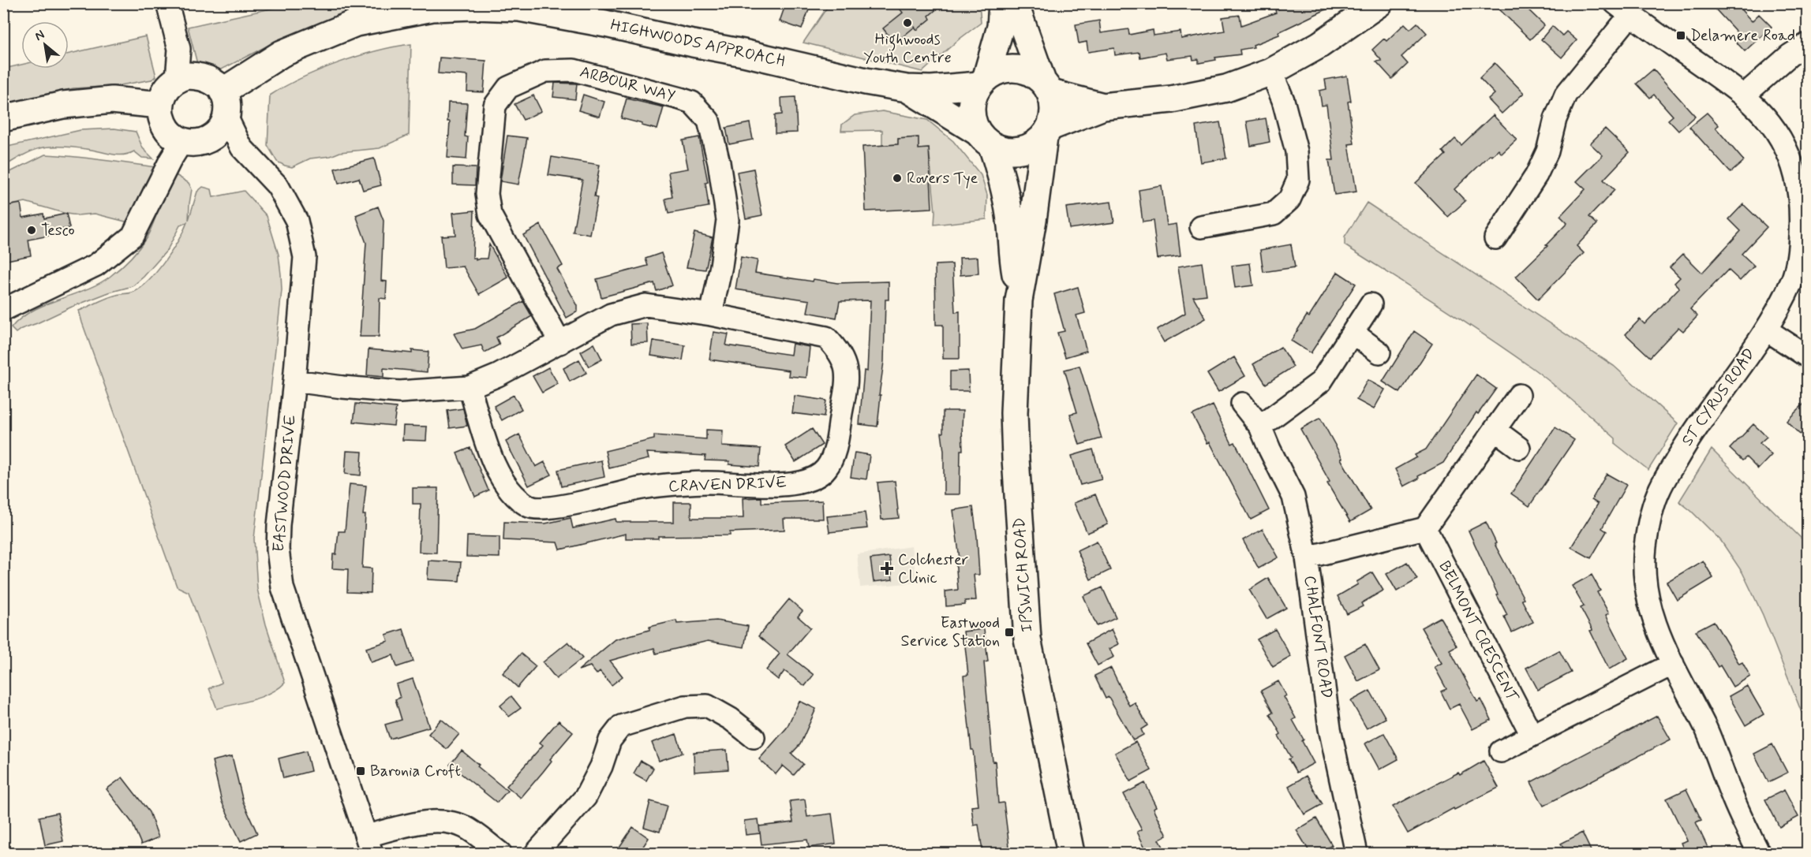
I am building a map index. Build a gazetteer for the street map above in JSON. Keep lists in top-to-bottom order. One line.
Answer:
{"streets":{"street":["HIGHWOODS APPROACH","ARBOUR WAY","ST CYRUS ROAD","EASTWOOD DRIVE","CRAVEN DRIVE","IPSWICH ROAD","BELMONT CRESCENT","CHALFONT ROAD"]},"crossings":[["HIGHWOODS APPROACH","EASTWOOD DRIVE"],["HIGHWOODS APPROACH","IPSWICH ROAD"],["ARBOUR WAY","CRAVEN DRIVE"],["EASTWOOD DRIVE","CRAVEN DRIVE"]],"places":{"other":["Highwoods Youth Centre","Rovers Tye","Tesco"],"transit":["Delamere Road","Eastwood Service Station","Baronia Croft"],"health":["Colchester Clinic"]},"north":"top left"}
